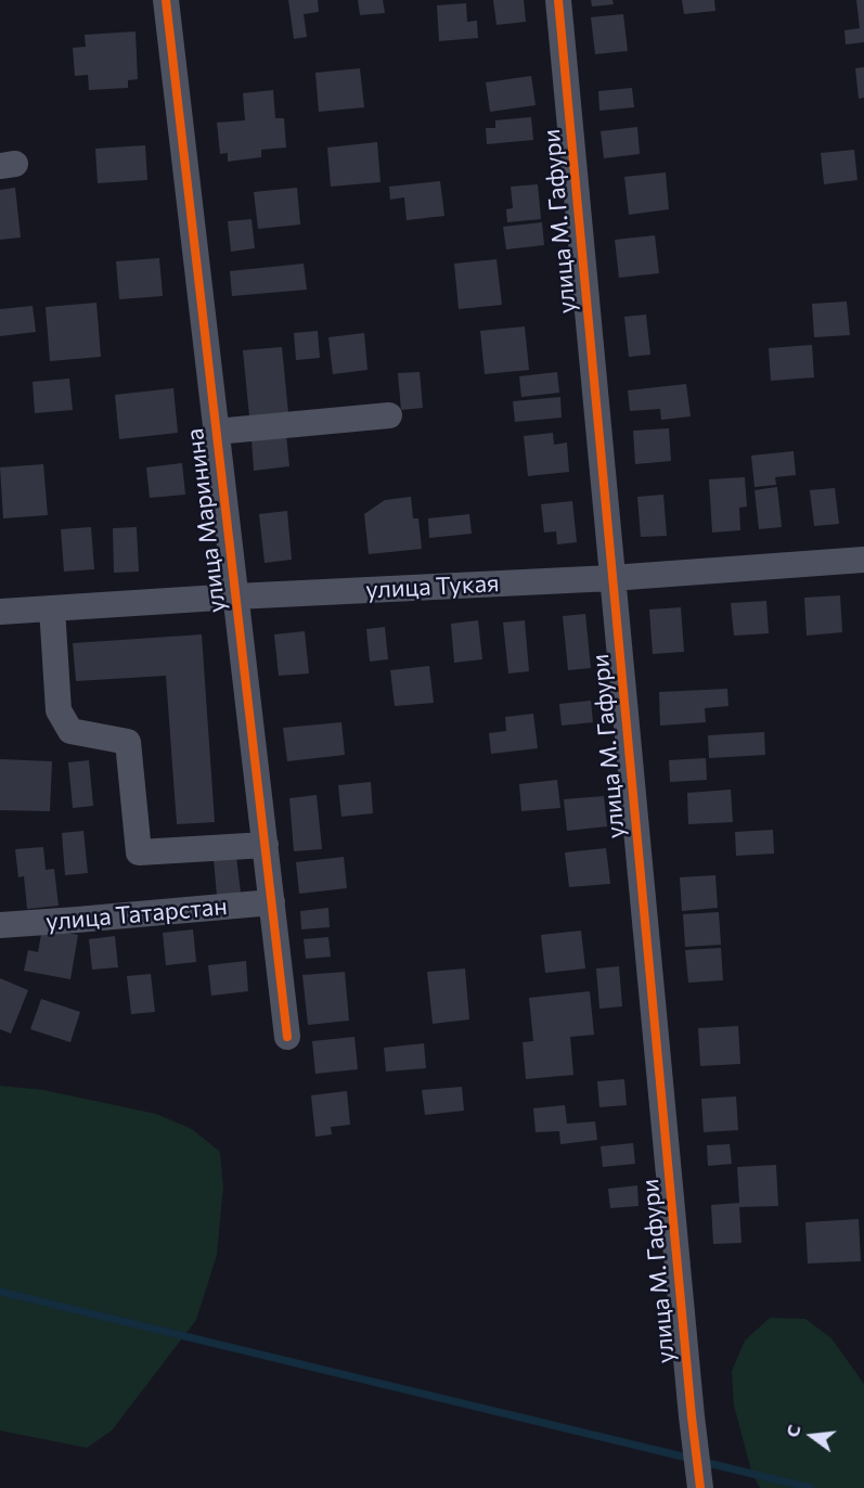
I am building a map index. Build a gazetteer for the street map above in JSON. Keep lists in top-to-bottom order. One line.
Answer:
{"streets":{"street":["улица М. Гафури","улица Маринина","улица Тукая","улица Татарстан"]},"crossings":[["улица М. Гафури","улица Тукая"],["улица Маринина","улица Тукая"],["улица Маринина","улица Татарстан"]],"north":"left"}
